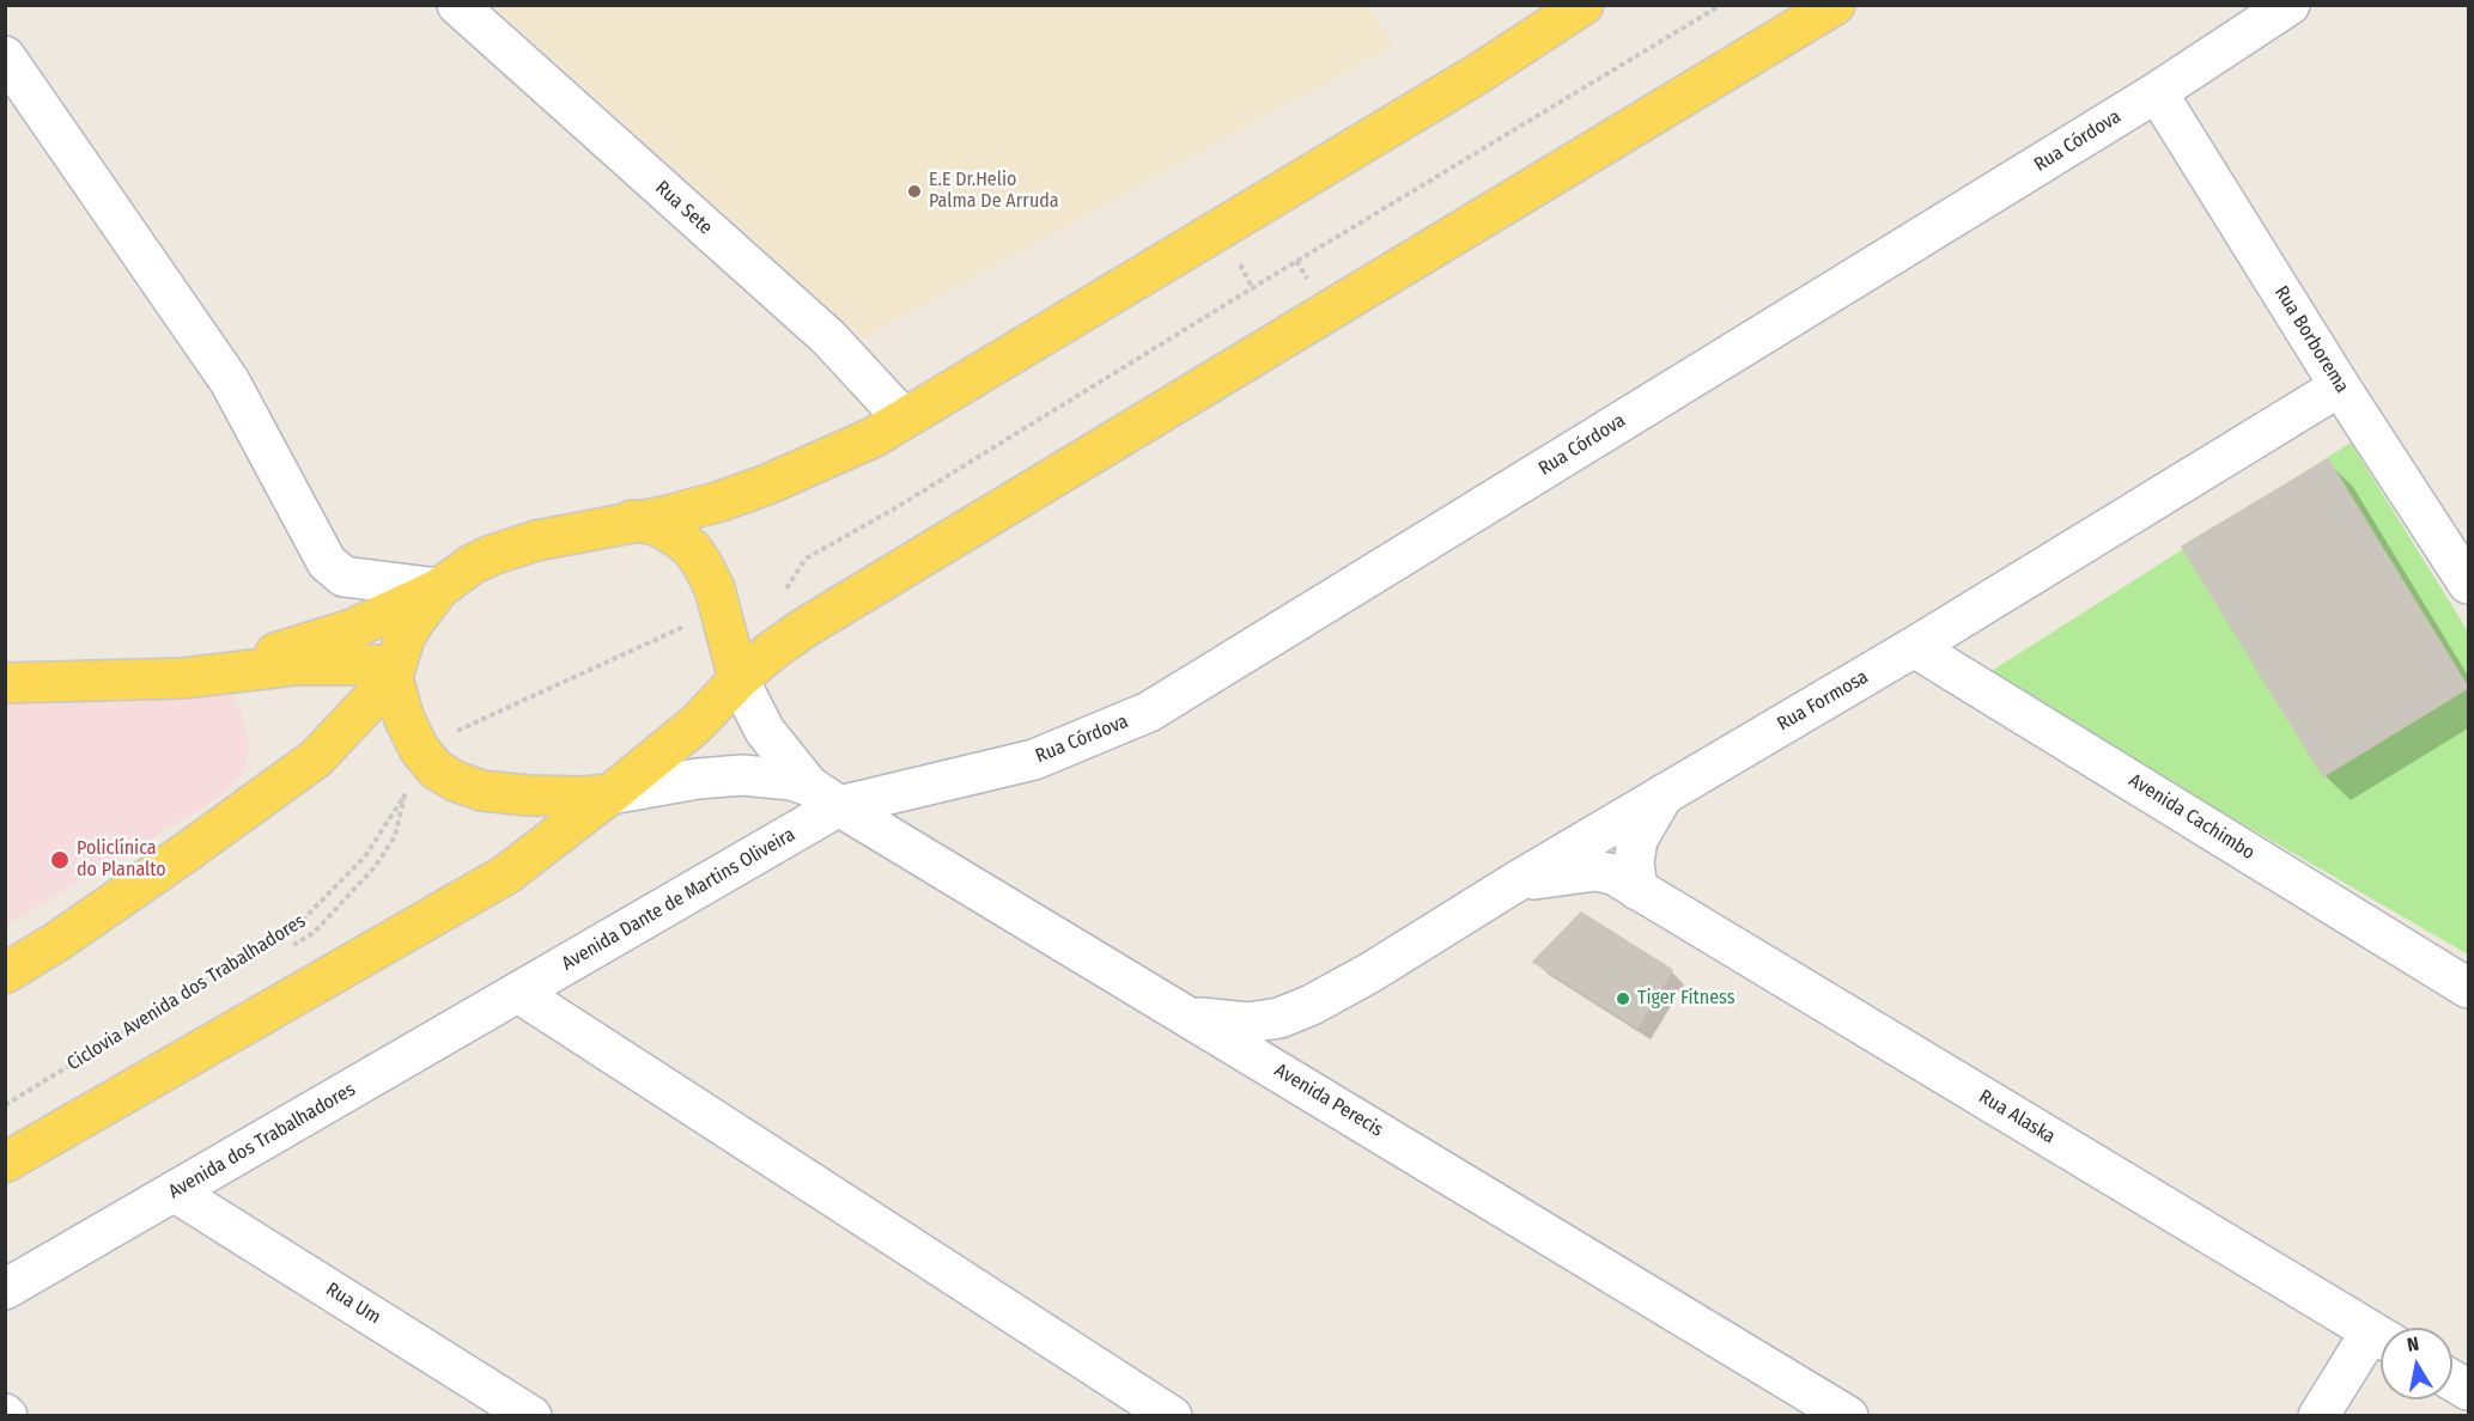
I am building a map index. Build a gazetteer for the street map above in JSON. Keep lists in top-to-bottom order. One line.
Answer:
{"streets":{"street":["Rua Córdova","Rua Sete","Rua Borborema","Rua Formosa","Avenida Cachimbo","Avenida Dante de Martins Oliveira","Avenida Perecis","Rua Alaska","Avenida dos Trabalhadores","Rua Um"],"path":["Ciclovia Avenida dos Trabalhadores"]},"crossings":[["Rua Córdova","Rua Borborema"],["Rua Córdova","Avenida Dante de Martins Oliveira"],["Rua Córdova","Avenida Perecis"],["Rua Borborema","Rua Formosa"],["Rua Formosa","Avenida Cachimbo"],["Rua Formosa","Avenida Perecis"],["Rua Formosa","Rua Alaska"],["Avenida Dante de Martins Oliveira","Avenida Perecis"],["Avenida Dante de Martins Oliveira","Avenida dos Trabalhadores"],["Avenida dos Trabalhadores","Rua Um"]],"places":["E.E Dr.Helio Palma De Arruda","Policlínica do Planalto","Tiger Fitness"],"north":"top"}
